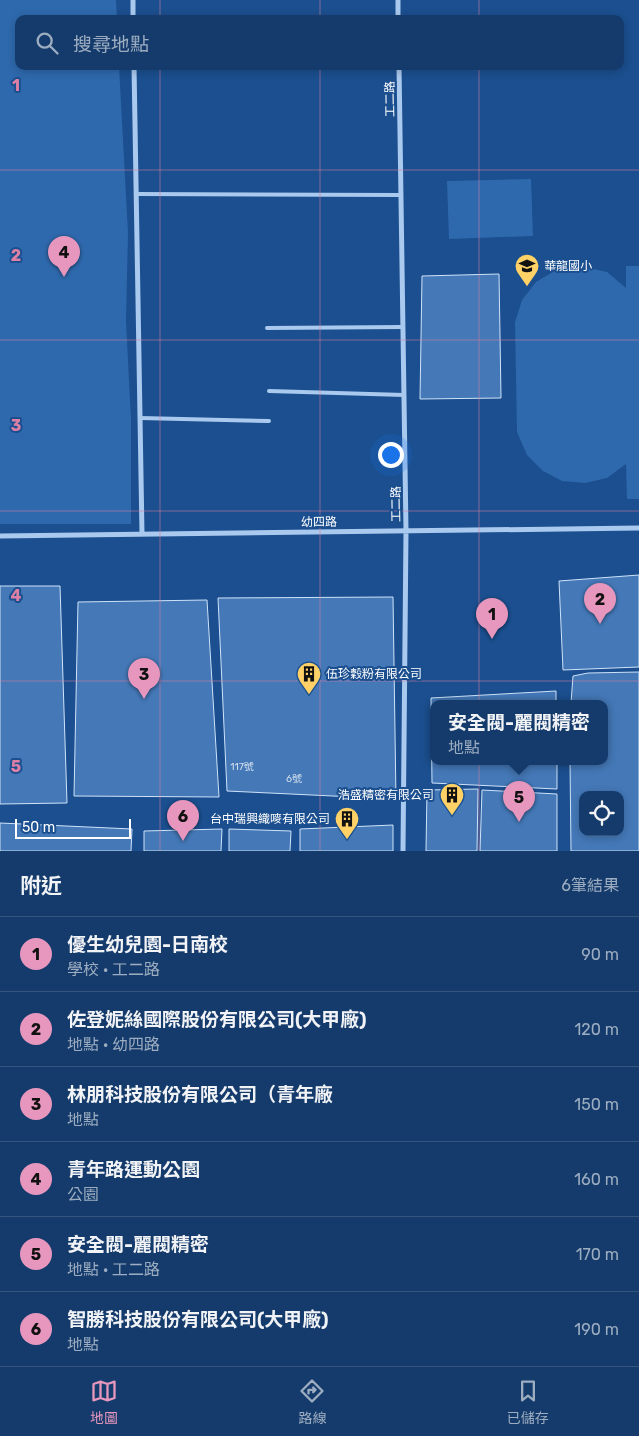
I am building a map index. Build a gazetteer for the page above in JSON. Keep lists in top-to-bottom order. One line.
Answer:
{"streets":{"street":["工二路","幼四路"]},"crossings":[["工二路","幼四路"]],"places":{"school or university":["華龍國小"],"building":["伍珍穀粉有限公司","浩盛精密有限公司","台中瑞興織嘜有限公司"]},"house_numbers":["117號","6號"],"scale_bar":"50 m","page":{"search":"搜尋地點","pins":["4","2","1","3","5","6"],"popup":["安全閥-麗閥精密","地點"],"scale":"50 m","heading":["附近","6筆結果"],"list":[{"mark":"1","name":"優生幼兒園-日南校","note":"學校 · 工二路","value":"90 m"},{"mark":"2","name":"佐登妮絲國際股份有限公司(大甲廠)","note":"地點 · 幼四路","value":"120 m"},{"mark":"3","name":"林朋科技股份有限公司（青年廠","note":"地點","value":"150 m"},{"mark":"4","name":"青年路運動公園","note":"公園","value":"160 m"},{"mark":"5","name":"安全閥-麗閥精密","note":"地點 · 工二路","value":"170 m"},{"mark":"6","name":"智勝科技股份有限公司(大甲廠)","note":"地點","value":"190 m"}],"nav":["地圖","路線","已儲存"]},"grid":{"rows":["1","2","3","4","5"]}}
